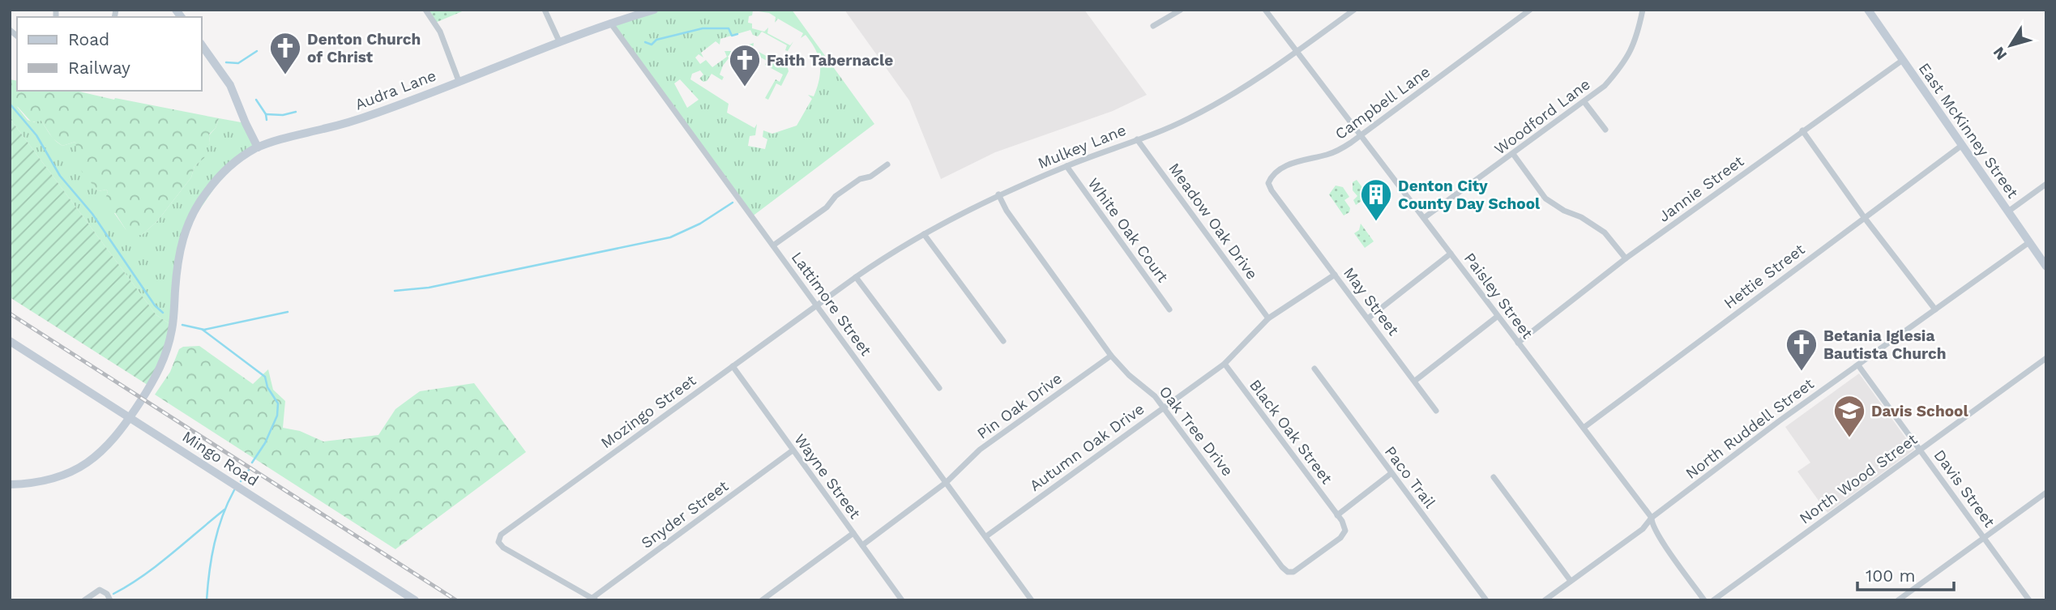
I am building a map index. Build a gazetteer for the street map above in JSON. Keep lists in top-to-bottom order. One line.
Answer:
{"streets":{"street":["Audra Lane","Campbell Lane","Woodford Lane","East McKinney Street","Mulkey Lane","Jannie Street","Meadow Oak Drive","White Oak Court","Hettie Street","Paisley Street","May Street","Lattimore Street","Pin Oak Drive","Mozingo Street","North Ruddell Street","Oak Tree Drive","Black Oak Street","Autumn Oak Drive","Mingo Road","Wayne Street","Paco Trail","North Wood Street","Davis Street","Snyder Street"]},"crossings":[["Audra Lane","Lattimore Street"],["Audra Lane","Mingo Road"],["Campbell Lane","Paisley Street"],["Campbell Lane","May Street"],["Woodford Lane","Paisley Street"],["East McKinney Street","Jannie Street"],["East McKinney Street","Hettie Street"],["East McKinney Street","North Ruddell Street"],["Mulkey Lane","Meadow Oak Drive"],["Mulkey Lane","White Oak Court"],["Mulkey Lane","Paisley Street"],["Mulkey Lane","Lattimore Street"],["Mulkey Lane","Mozingo Street"],["Mulkey Lane","Oak Tree Drive"],["Jannie Street","Paisley Street"],["Meadow Oak Drive","Autumn Oak Drive"],["Hettie Street","Paisley Street"],["Paisley Street","North Ruddell Street"],["May Street","Autumn Oak Drive"],["Lattimore Street","Pin Oak Drive"],["Lattimore Street","Mozingo Street"],["Lattimore Street","Autumn Oak Drive"],["Pin Oak Drive","Oak Tree Drive"],["Pin Oak Drive","Wayne Street"],["Mozingo Street","Wayne Street"],["Mozingo Street","Snyder Street"],["North Ruddell Street","Davis Street"],["Oak Tree Drive","Black Oak Street"],["Oak Tree Drive","Autumn Oak Drive"],["Black Oak Street","Autumn Oak Drive"],["Wayne Street","Snyder Street"],["North Wood Street","Davis Street"]],"places":{"church":["Denton Church of Christ","Faith Tabernacle","Betania Iglesia Bautista Church"],"building":["Denton City County Day School"],"school or university":["Davis School"]},"legend":["Road","Railway"],"scale_bar":"100 m","north":"bottom left"}
